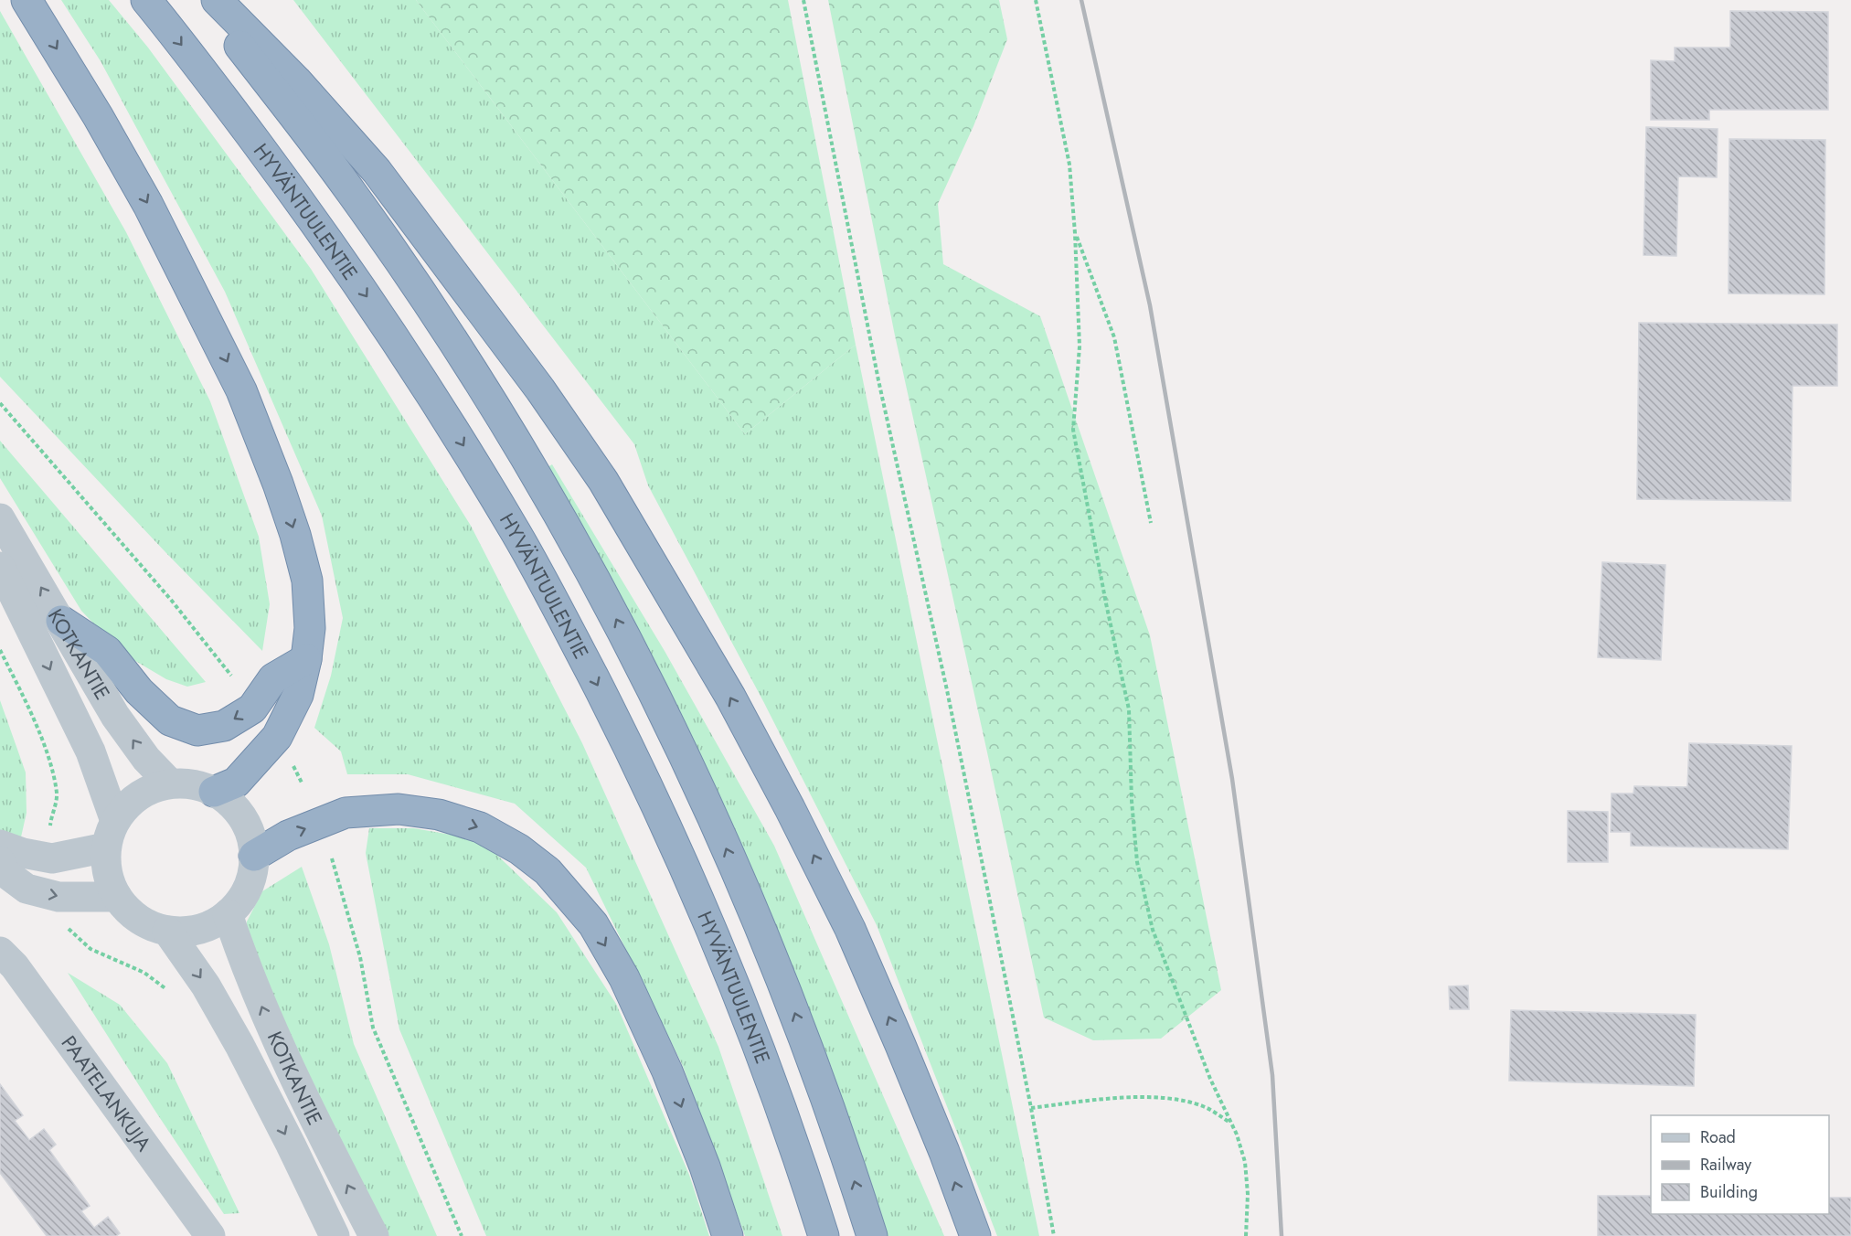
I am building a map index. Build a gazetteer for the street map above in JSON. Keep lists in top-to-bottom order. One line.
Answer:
{"streets":{"highway":["HYVÄNTUULENTIE"],"street":["KOTKANTIE","PAATELANKUJA"]},"legend":["Road","Railway","Building"]}
